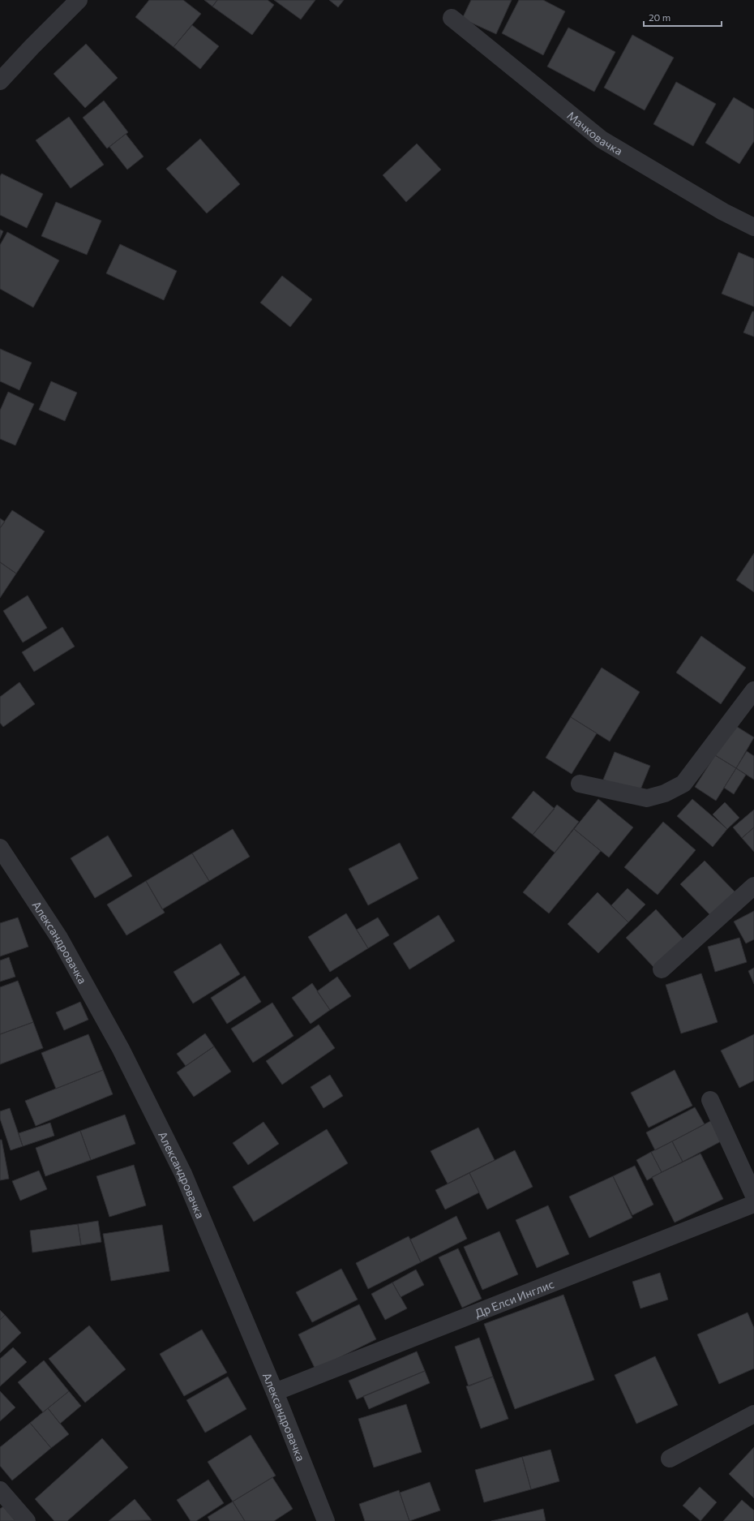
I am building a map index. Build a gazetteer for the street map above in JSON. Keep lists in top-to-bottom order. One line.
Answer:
{"streets":{"street":["Мачковачка","Александровачка","Др Елси Инглис"]},"crossings":[["Александровачка","Др Елси Инглис"]],"scale_bar":"20 m"}
